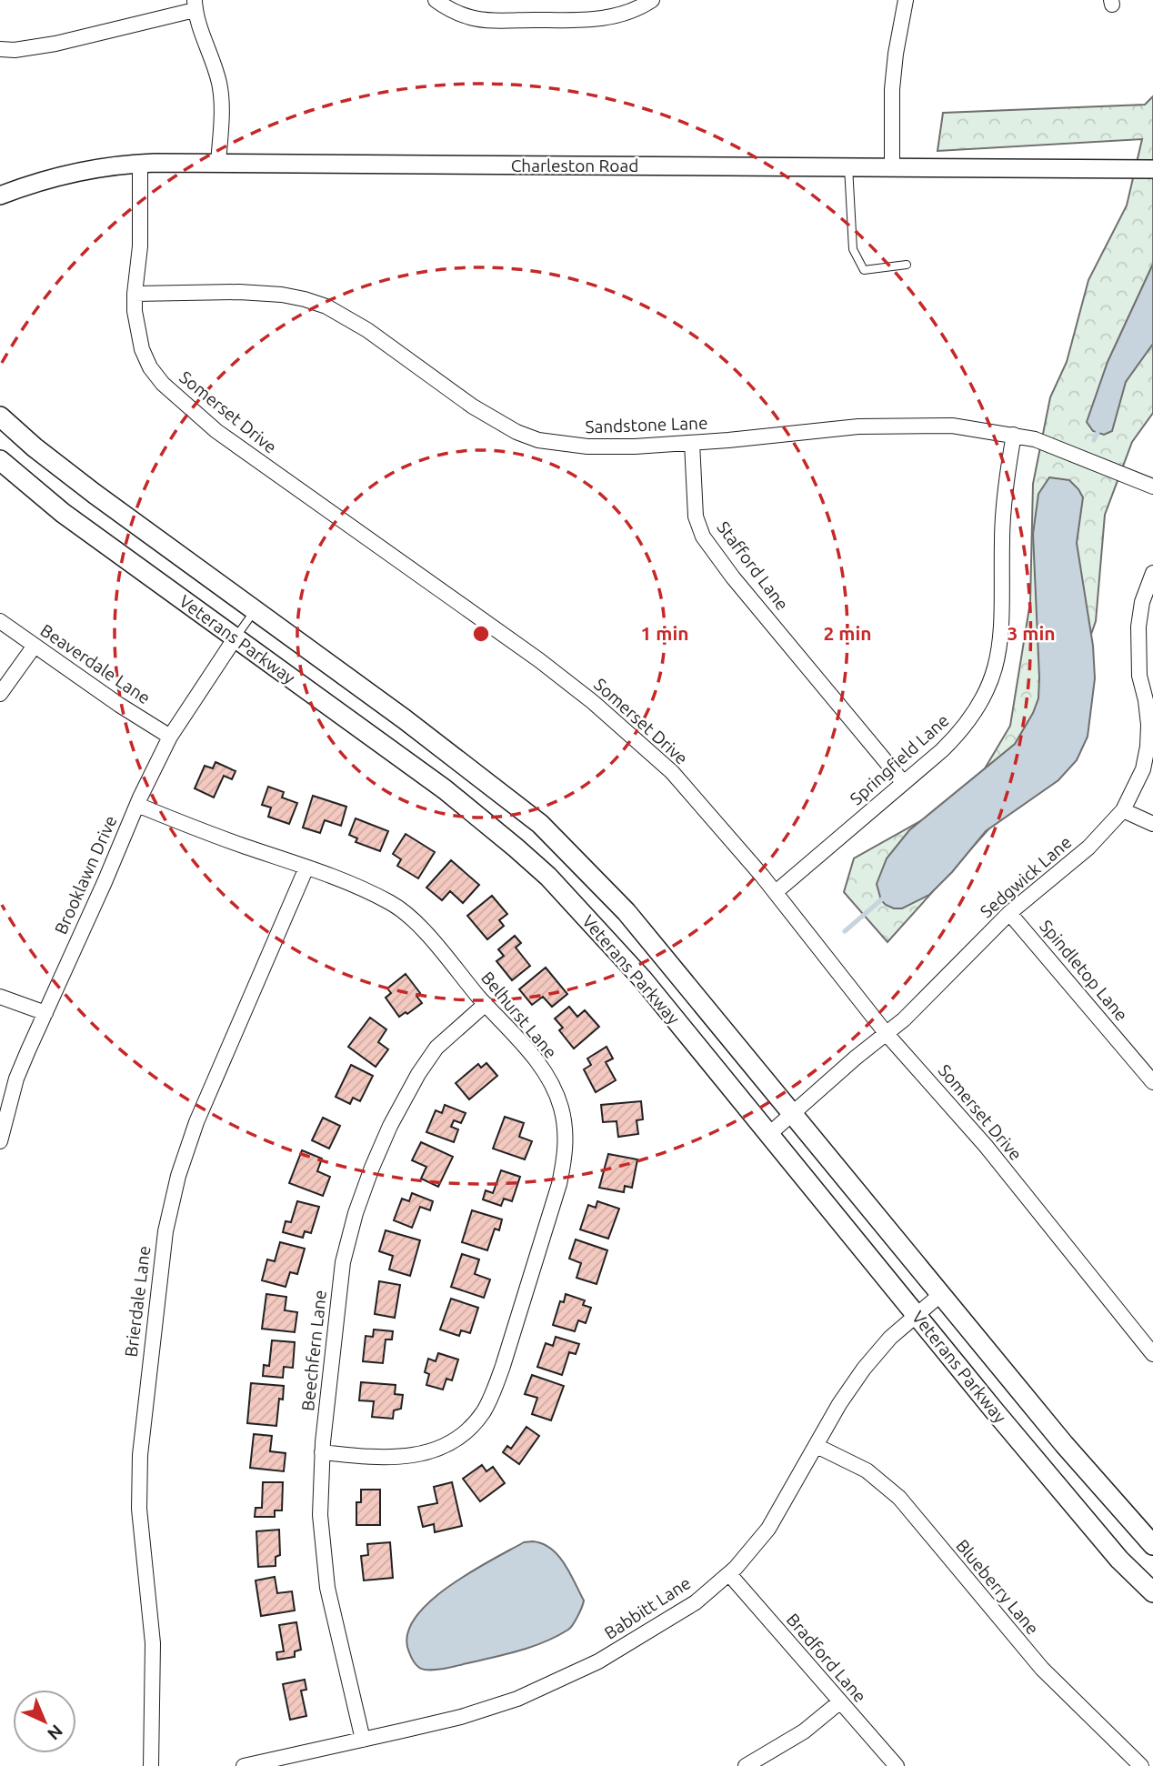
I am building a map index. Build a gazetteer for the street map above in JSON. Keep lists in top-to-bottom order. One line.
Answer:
{"streets":{"main road":["Veterans Parkway"],"street":["Charleston Road","Somerset Drive","Sandstone Lane","Stafford Lane","Beaverdale Lane","Springfield Lane","Brooklawn Drive","Sedgwick Lane","Spindletop Lane","Belhurst Lane","Brierdale Lane","Beechfern Lane","Blueberry Lane","Babbitt Lane","Bradford Lane"]},"crossings":[["Charleston Road","Somerset Drive"],["Somerset Drive","Sandstone Lane"],["Somerset Drive","Springfield Lane"],["Somerset Drive","Sedgwick Lane"],["Sandstone Lane","Stafford Lane"],["Sandstone Lane","Springfield Lane"],["Stafford Lane","Springfield Lane"],["Veterans Parkway","Brooklawn Drive"],["Veterans Parkway","Sedgwick Lane"],["Veterans Parkway","Babbitt Lane"],["Beaverdale Lane","Brooklawn Drive"],["Brooklawn Drive","Belhurst Lane"],["Sedgwick Lane","Spindletop Lane"],["Belhurst Lane","Brierdale Lane"],["Belhurst Lane","Beechfern Lane"],["Beechfern Lane","Babbitt Lane"],["Blueberry Lane","Babbitt Lane"],["Babbitt Lane","Bradford Lane"]],"north":"bottom right","rings":["1 min","2 min","3 min"]}
